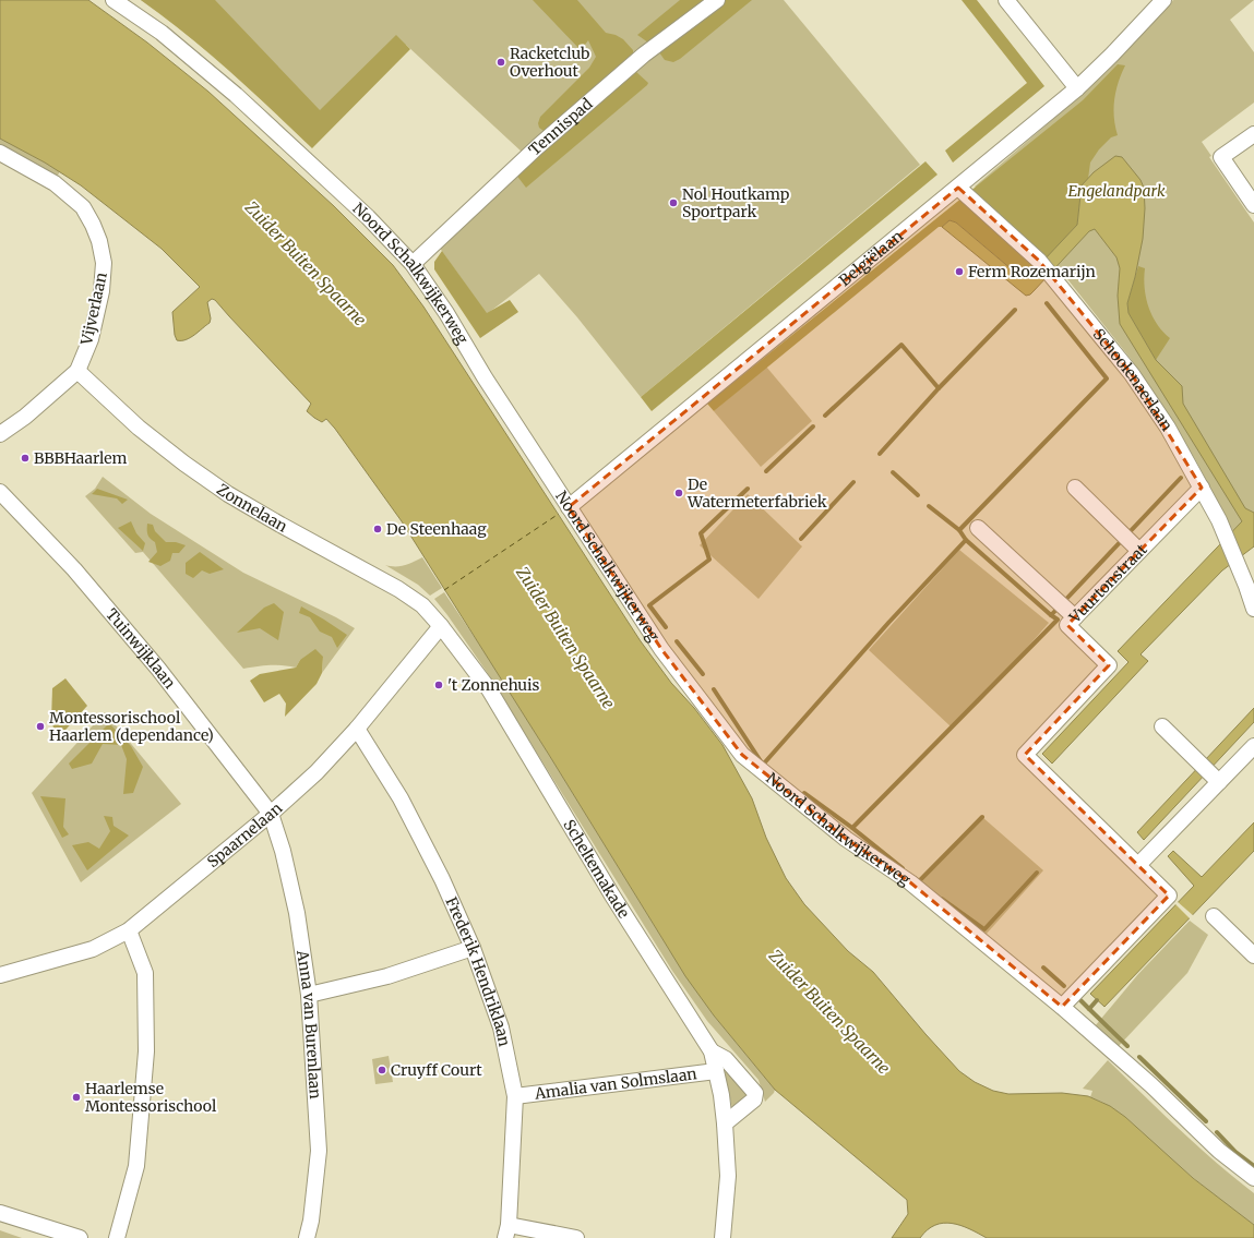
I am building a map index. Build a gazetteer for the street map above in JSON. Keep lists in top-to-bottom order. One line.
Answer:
{"streets":{"street":["Tennispad","Belgiëlaan","Noord Schalkwijkerweg","Vijverlaan","Schoolenaerlaan","Zonnelaan","Vuurtonstraat","Tuinwijklaan","Spaarnelaan","Scheltemakade","Frederik Hendriklaan","Anna van Burenlaan","Amalia van Solmslaan"]},"crossings":[["Tennispad","Noord Schalkwijkerweg"],["Belgiëlaan","Noord Schalkwijkerweg"],["Belgiëlaan","Schoolenaerlaan"],["Vijverlaan","Zonnelaan"],["Schoolenaerlaan","Vuurtonstraat"],["Zonnelaan","Spaarnelaan"],["Zonnelaan","Scheltemakade"],["Tuinwijklaan","Spaarnelaan"],["Tuinwijklaan","Anna van Burenlaan"],["Spaarnelaan","Scheltemakade"],["Spaarnelaan","Frederik Hendriklaan"],["Spaarnelaan","Anna van Burenlaan"],["Scheltemakade","Amalia van Solmslaan"],["Frederik Hendriklaan","Amalia van Solmslaan"]],"water":["Zuider Buiten Spaarne"],"parks":["Engelandpark"],"places":["Racketclub Overhout","Nol Houtkamp Sportpark","Ferm Rozemarijn","BBBHaarlem","De Watermeterfabriek","De Steenhaag","'t Zonnehuis","Montessorischool Haarlem (dependance)","Cruyff Court","Haarlemse Montessorischool"]}
